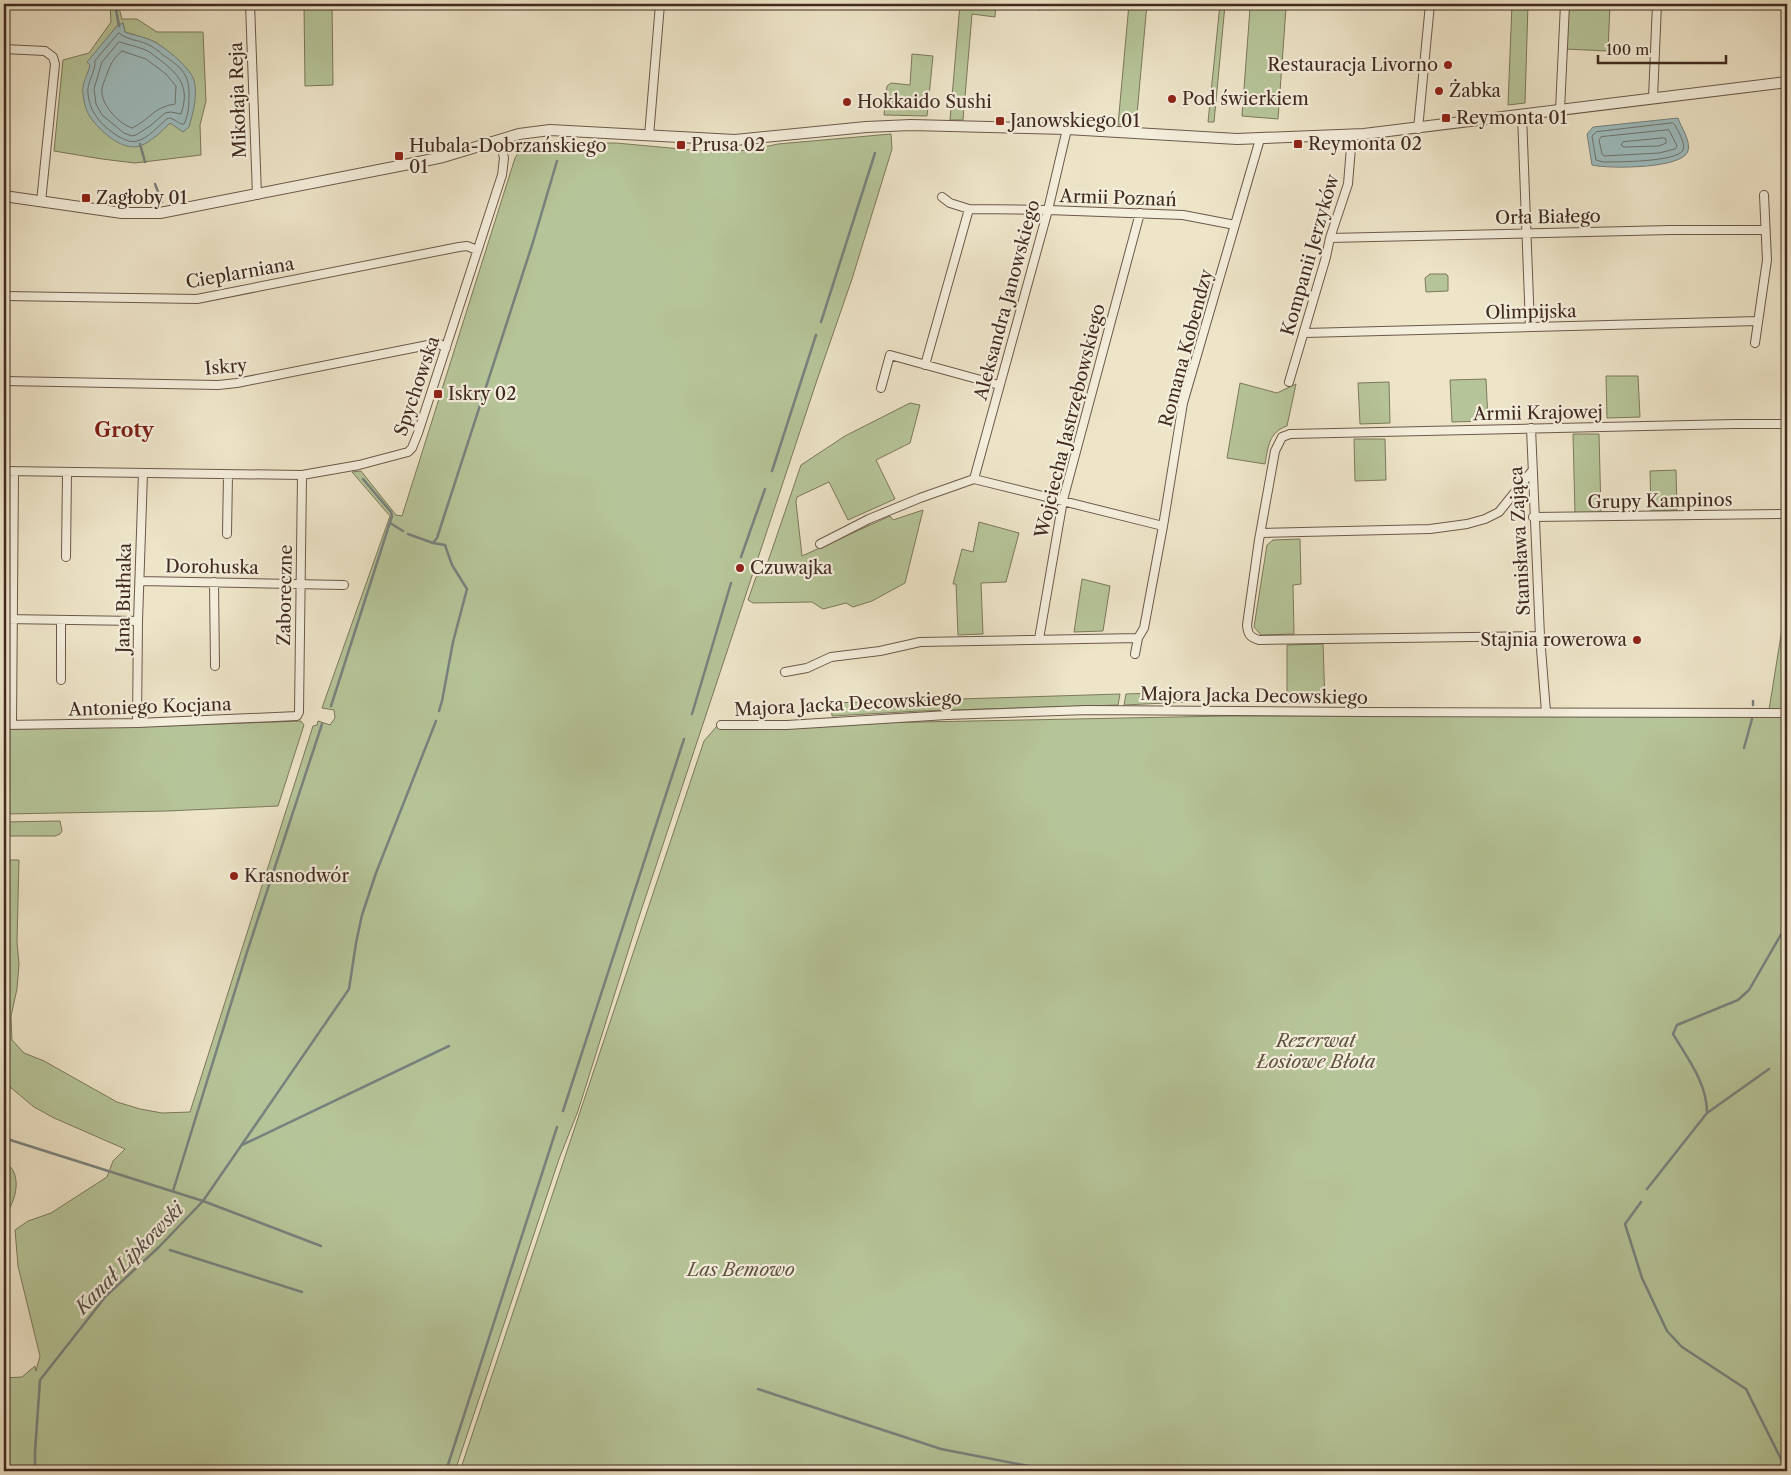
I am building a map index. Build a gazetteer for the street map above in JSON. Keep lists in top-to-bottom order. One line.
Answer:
{"streets":{"street":["Mikołaja Reja","Armii Poznań","Orła Białego","Kompanii Jerzyków","Cieplarniana","Aleksandra Janowskiego","Olimpijska","Romana Kobendzy","Iskry","Spychowska","Armii Krajowej","Wojciecha Jastrzębowskiego","Grupy Kampinos","Stanisława Zająca","Dorohuska","Zaboreczne","Jana Bułhaka","Majora Jacka Decowskiego","Antoniego Kocjana"]},"crossings":[["Armii Poznań","Aleksandra Janowskiego"],["Armii Poznań","Romana Kobendzy"],["Armii Poznań","Wojciecha Jastrzębowskiego"],["Orła Białego","Kompanii Jerzyków"],["Kompanii Jerzyków","Olimpijska"],["Cieplarniana","Spychowska"],["Iskry","Spychowska"],["Spychowska","Zaboreczne"],["Spychowska","Jana Bułhaka"],["Armii Krajowej","Stanisława Zająca"],["Grupy Kampinos","Stanisława Zająca"],["Stanisława Zająca","Majora Jacka Decowskiego"],["Dorohuska","Zaboreczne"],["Dorohuska","Jana Bułhaka"],["Zaboreczne","Antoniego Kocjana"],["Jana Bułhaka","Antoniego Kocjana"]],"districts":["Groty"],"water":["Kanał Lipkowski"],"parks":["Rezerwat Łosiowe Błota","Las Bemowo"],"places":{"other":["Restauracja Livorno","Żabka","Pod świerkiem","Hokkaido Sushi","Czuwajka","Stajnia rowerowa","Krasnodwór"],"transit":["Reymonta 01","Janowskiego 01","Reymonta 02","Prusa 02","Hubala-Dobrzańskiego 01","Zagłoby 01","Iskry 02"]},"scale_bar":"100 m"}
